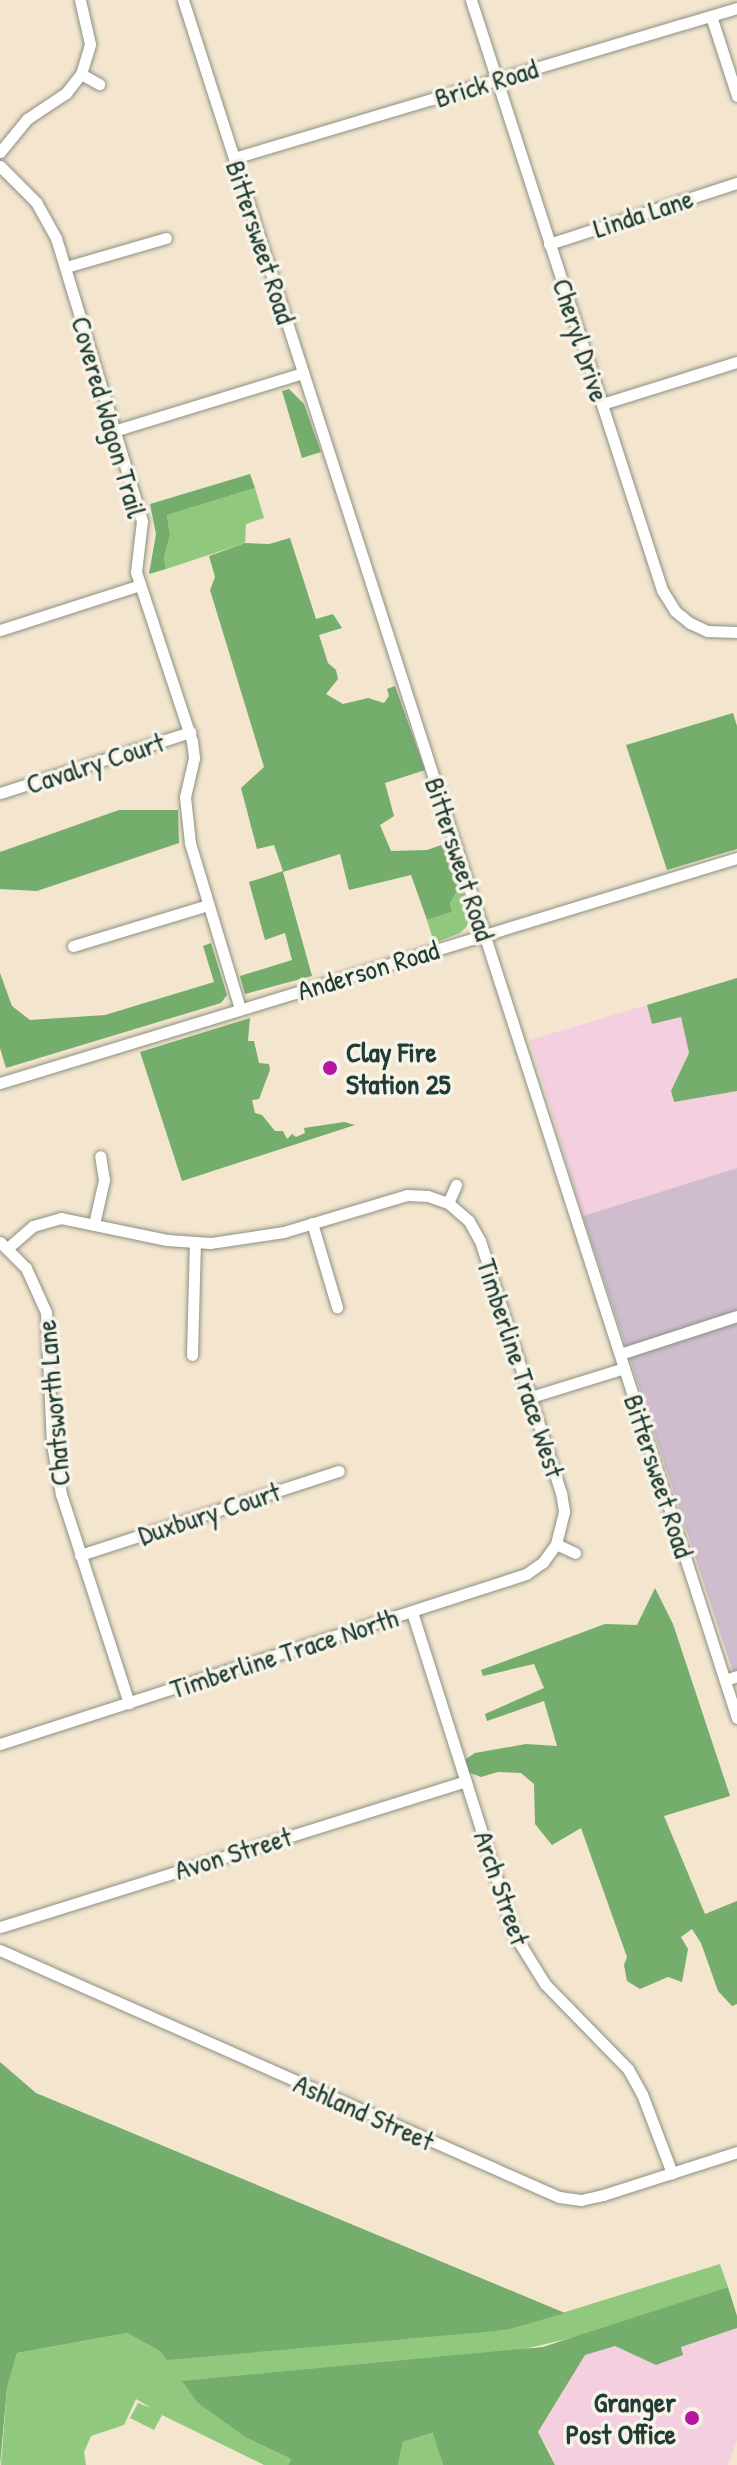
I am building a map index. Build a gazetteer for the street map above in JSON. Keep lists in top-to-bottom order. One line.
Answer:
{"streets":{"street":["Brick Road","Linda Lane","Bittersweet Road","Cheryl Drive","Covered Wagon Trail","Cavalry Court","Anderson Road","Timberline Trace West","Chatsworth Lane","Duxbury Court","Timberline Trace North","Avon Street","Arch Street","Ashland Street"]},"crossings":[["Brick Road","Bittersweet Road"],["Brick Road","Cheryl Drive"],["Linda Lane","Cheryl Drive"],["Bittersweet Road","Anderson Road"],["Covered Wagon Trail","Cavalry Court"],["Covered Wagon Trail","Anderson Road"],["Timberline Trace West","Timberline Trace North"],["Chatsworth Lane","Duxbury Court"],["Chatsworth Lane","Timberline Trace North"],["Timberline Trace North","Arch Street"],["Avon Street","Arch Street"],["Arch Street","Ashland Street"]],"places":["Clay Fire Station 25","Granger Post Office"]}
